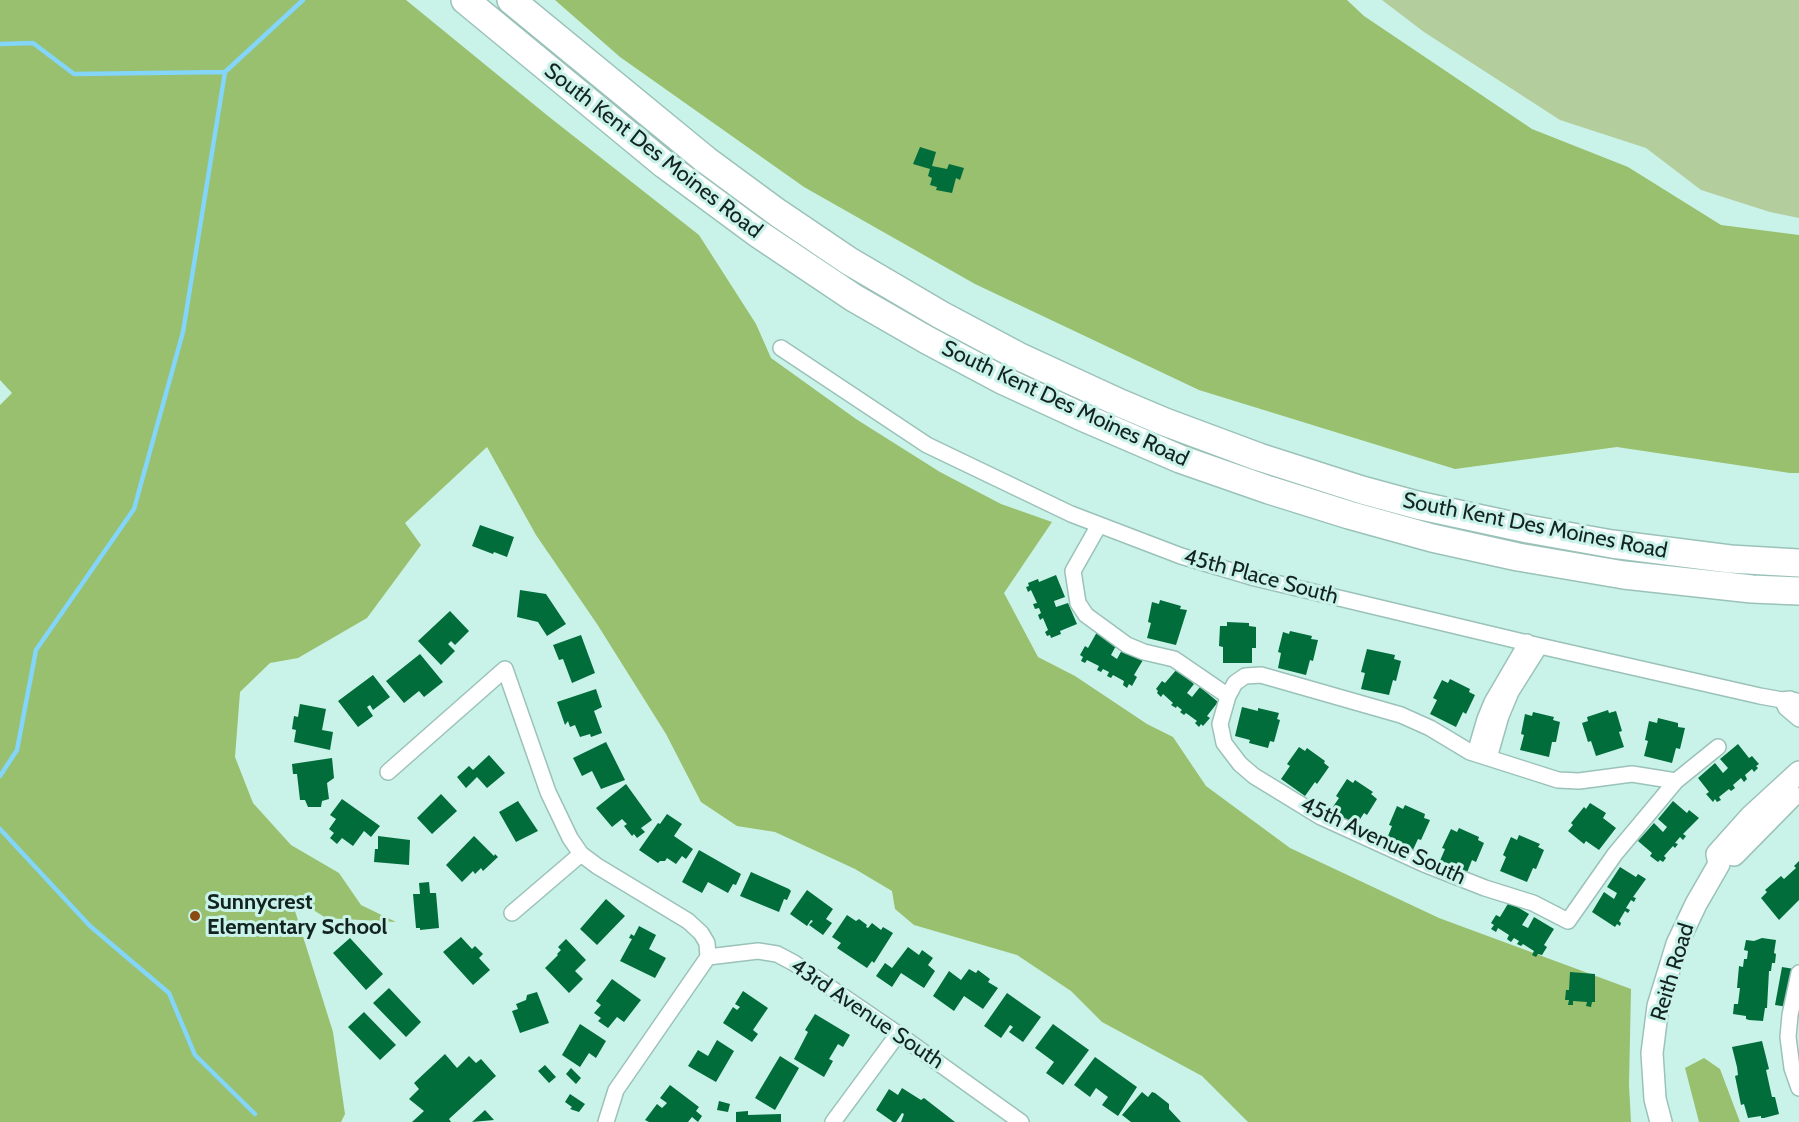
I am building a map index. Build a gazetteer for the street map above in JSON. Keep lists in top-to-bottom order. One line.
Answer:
{"streets":{"highway":["South Kent Des Moines Road"],"main road":["Reith Road"],"street":["45th Place South","45th Avenue South","43rd Avenue South"]},"places":["Sunnycrest Elementary School"]}
